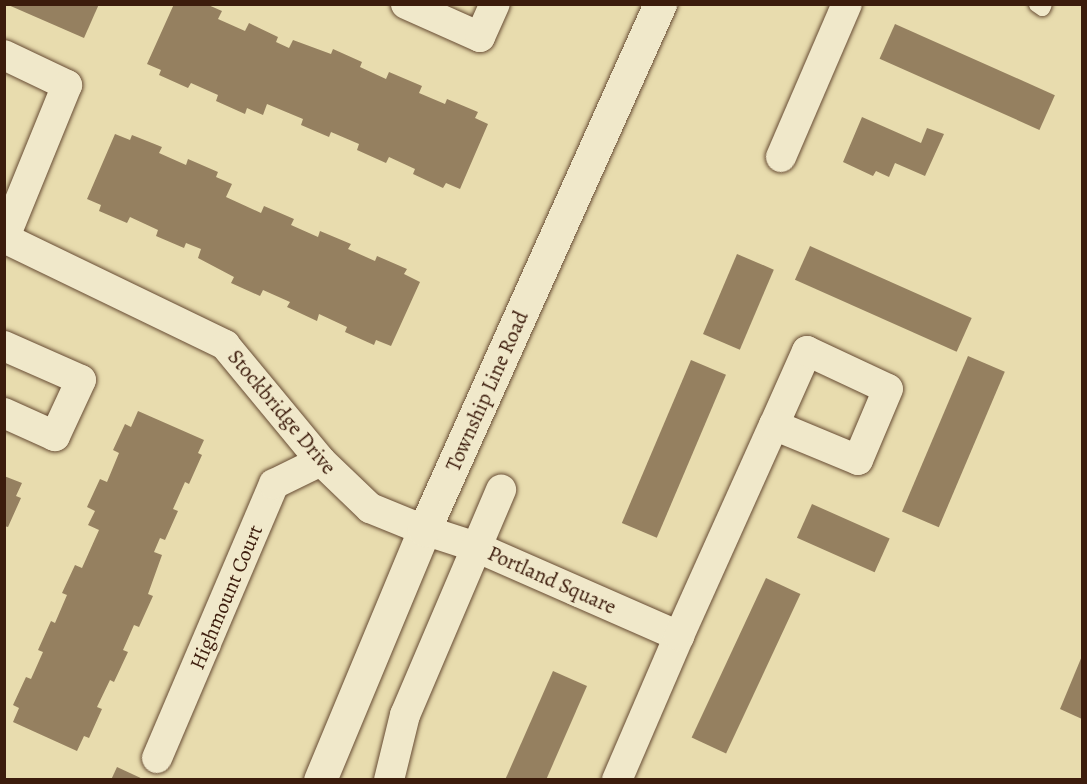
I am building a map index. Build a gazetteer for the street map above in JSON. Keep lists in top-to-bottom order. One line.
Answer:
{"streets":{"main road":["Township Line Road"],"street":["Stockbridge Drive","Portland Square","Highmount Court"]},"crossings":[["Township Line Road","Stockbridge Drive"],["Township Line Road","Portland Square"],["Stockbridge Drive","Portland Square"],["Stockbridge Drive","Highmount Court"]]}
